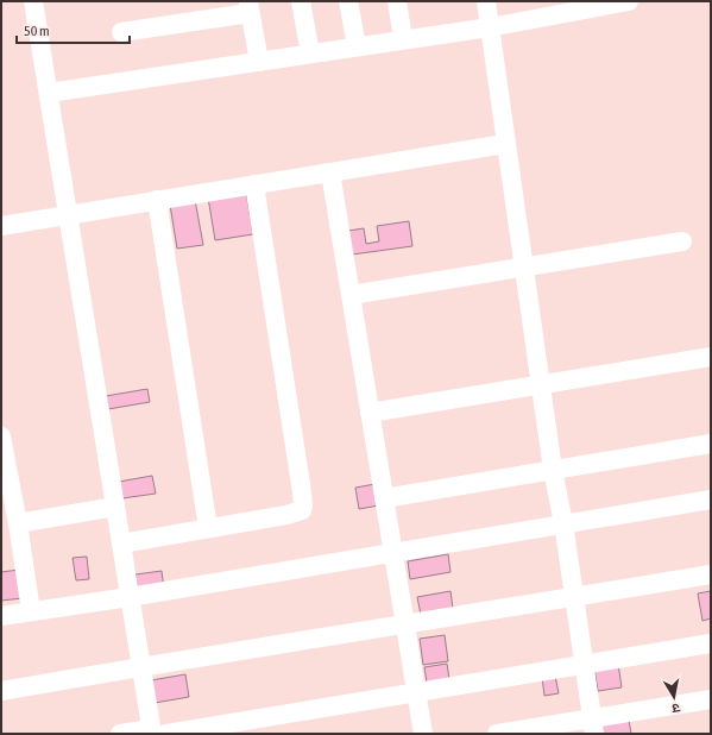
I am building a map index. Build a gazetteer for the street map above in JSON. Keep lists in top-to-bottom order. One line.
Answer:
{"scale_bar":"50 m","north":"bottom"}
